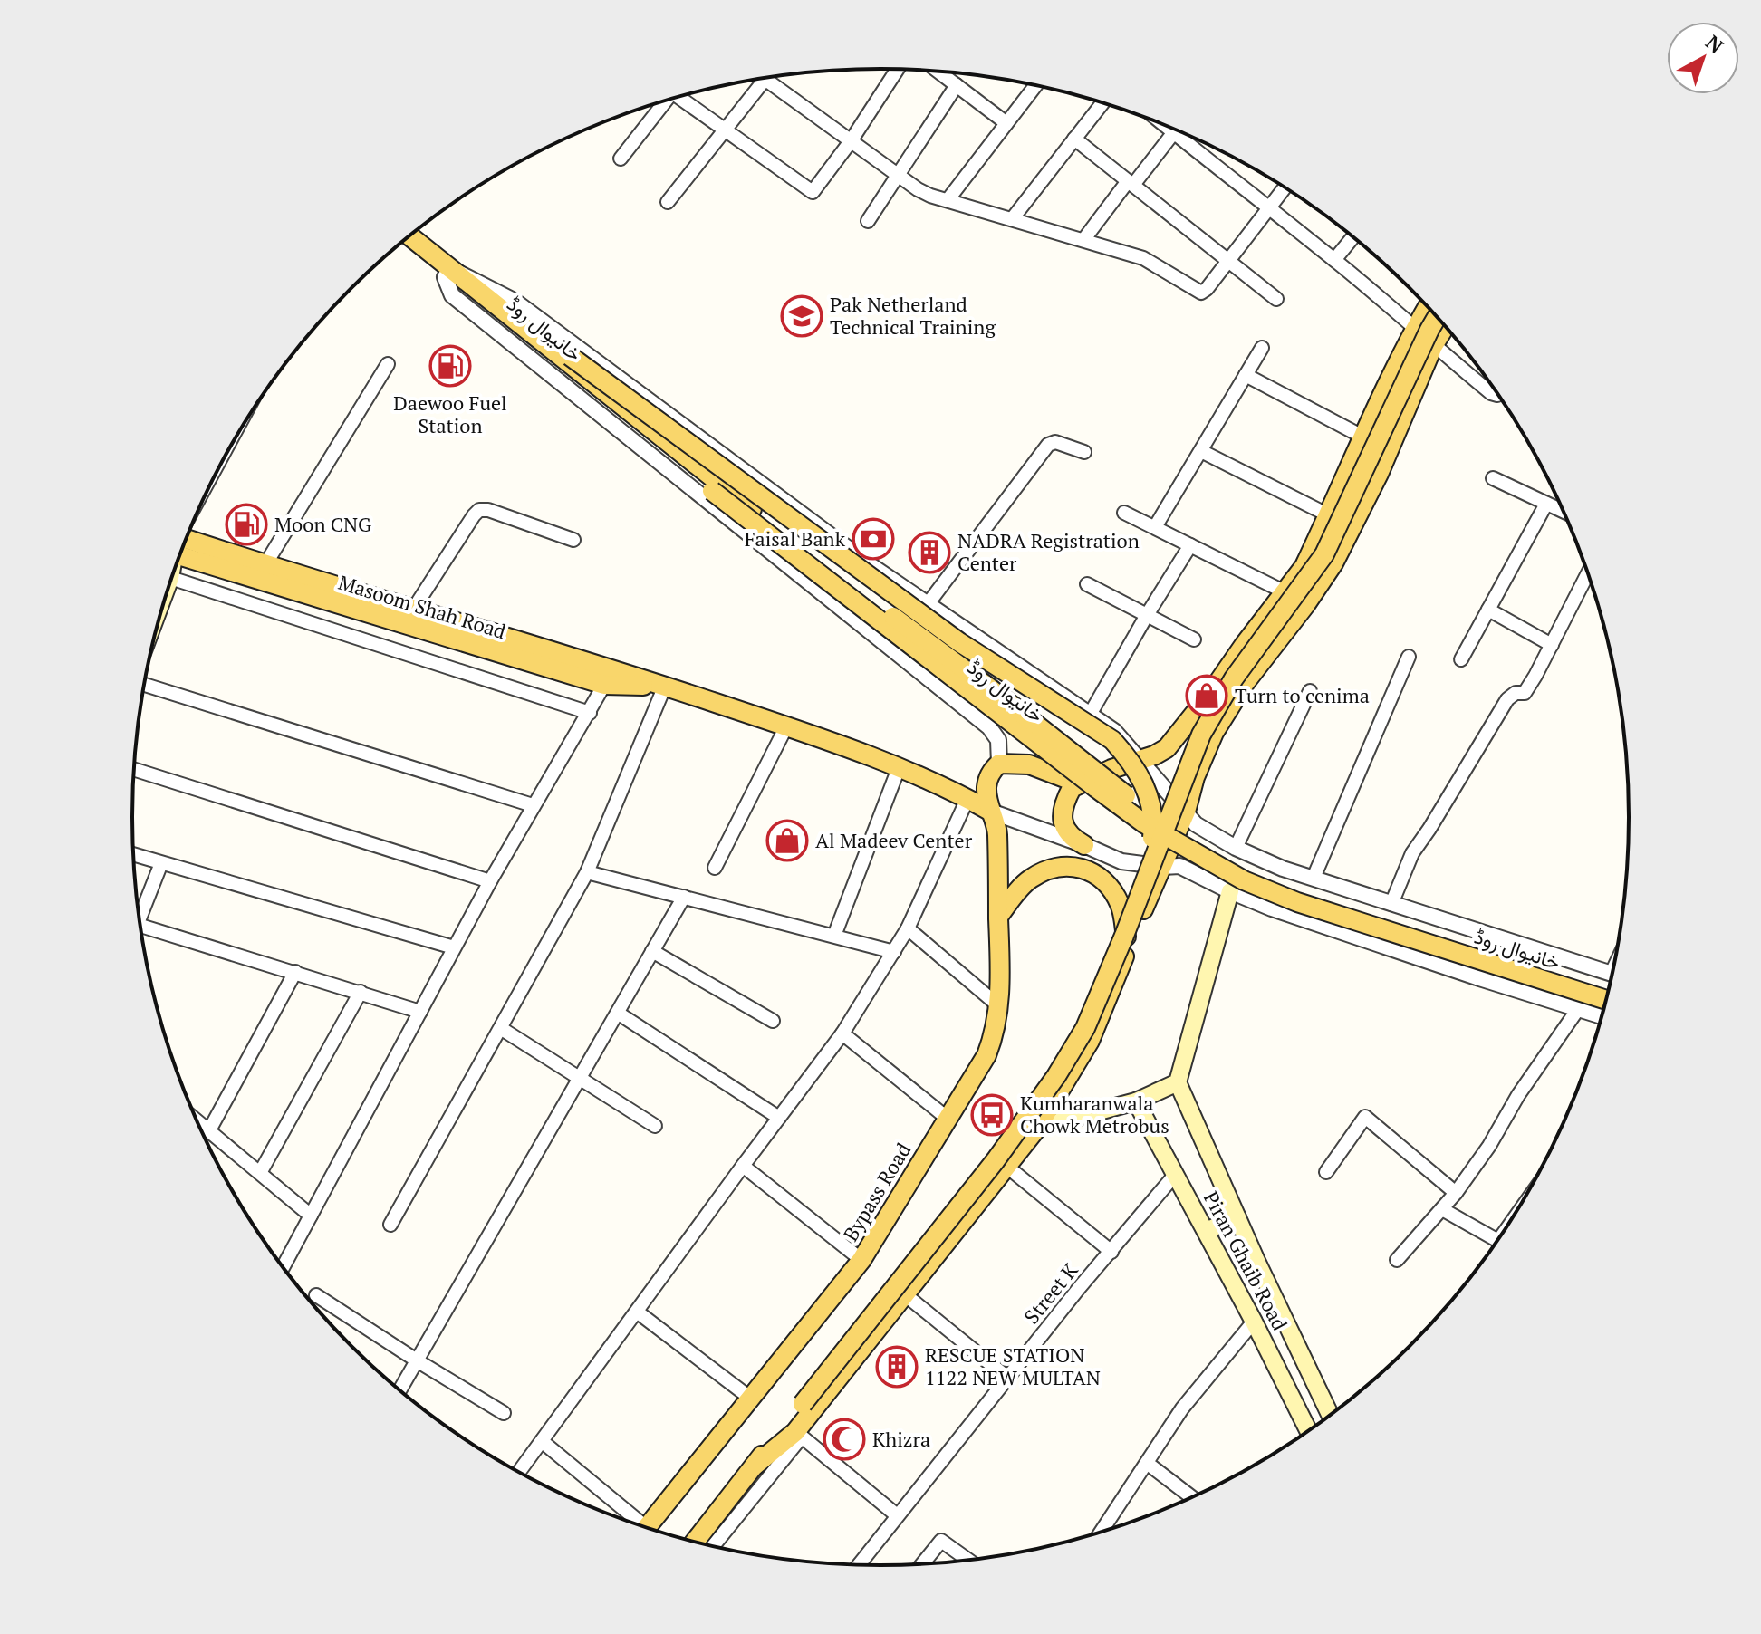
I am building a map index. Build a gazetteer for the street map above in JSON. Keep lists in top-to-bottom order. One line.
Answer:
{"streets":{"main road":["خانیوال روڈ","Masoom Shah Road","Bypass Road","Piran Ghaib Road"],"street":["Street K"]},"crossings":[["Masoom Shah Road","Bypass Road"],["Piran Ghaib Road","Street K"]],"places":{"school or university":["Pak Netherland Technical Training"],"fuel station":["Daewoo Fuel Station","Moon CNG"],"bank":["Faisal Bank"],"building":["NADRA Registration Center","RESCUE STATION 1122 NEW MULTAN"],"shop":["Turn to cenima","Al Madeev Center"],"bus stop":["Kumharanwala Chowk Metrobus"],"mosque":["Khizra"]},"north":"top right"}
